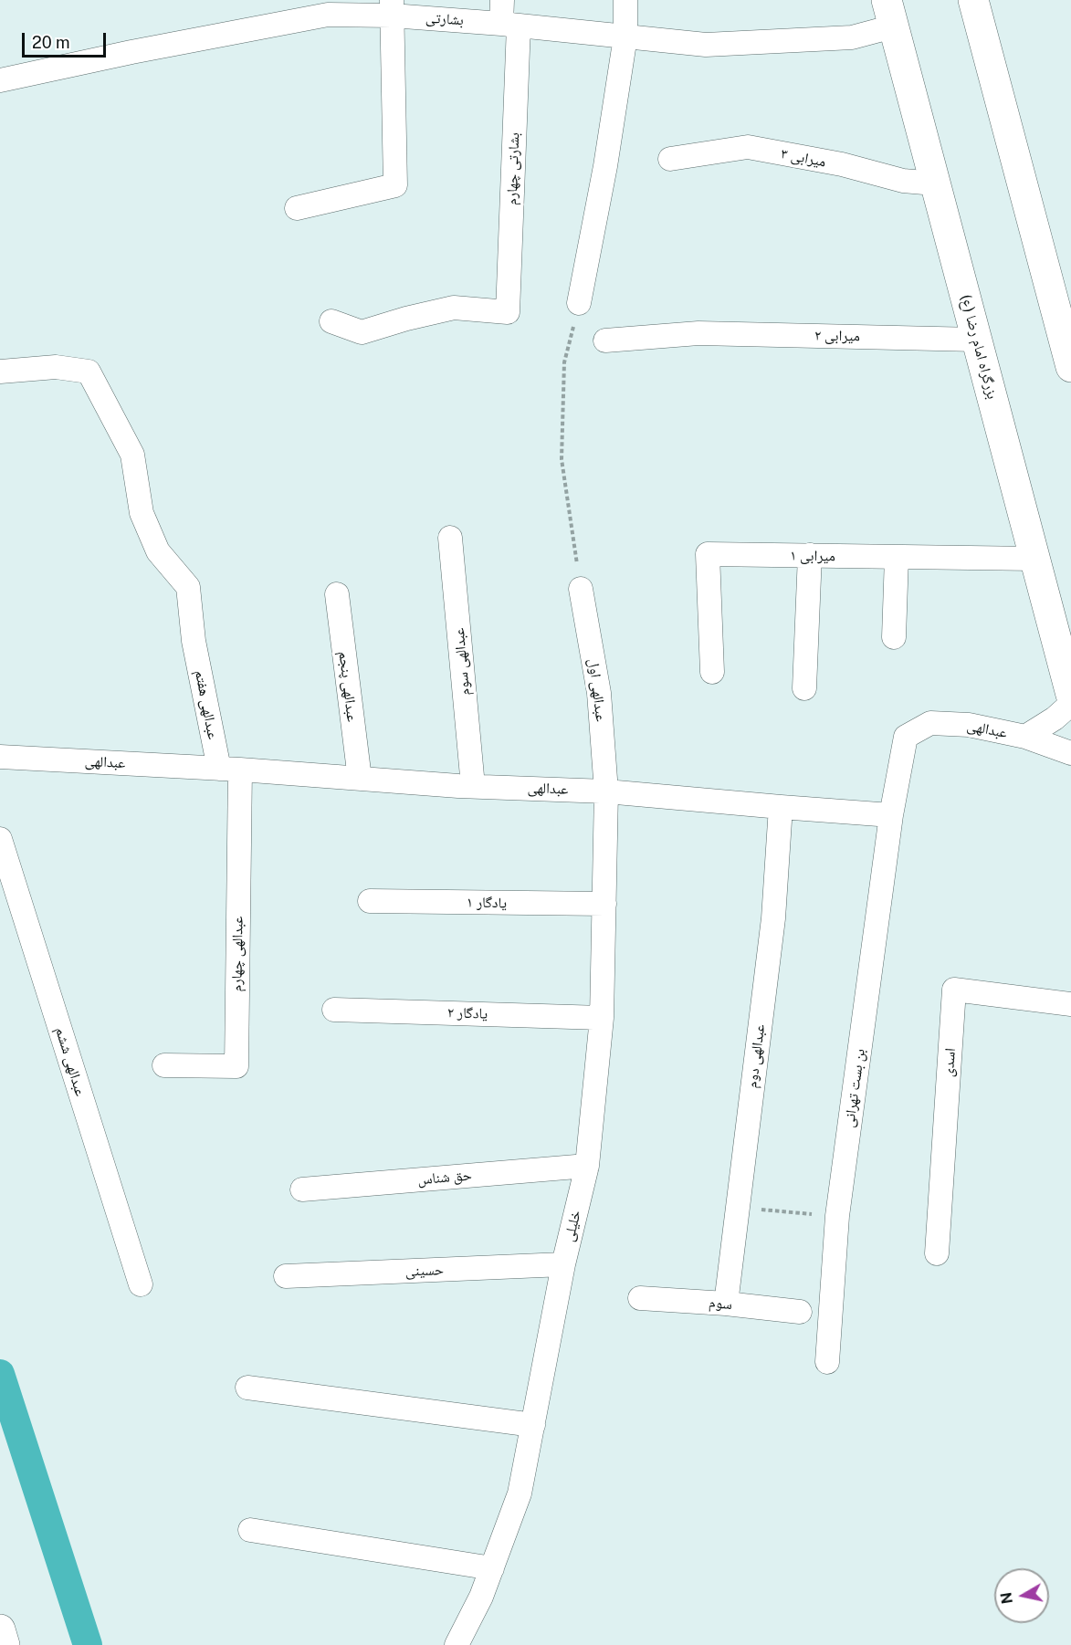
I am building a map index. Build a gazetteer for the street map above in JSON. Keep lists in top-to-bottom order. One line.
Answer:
{"streets":{"main road":["بزرگراه امام رضا (ع)"],"street":["بشارتی","میرابی ۳","بشارتی چهارم","میرابی ۲","میرابی ۱","عبدالهی سوم","عبدالهی پنجم","عبدالهی اول","عبدالهی هفتم","عبدالهی","یادگار ۱","عبدالهی چهارم","یادگار ۲","عبدالهی دوم","عبدالهی ششم","اسدی","بن بست تهرانی","حق شناس","خلیلی","حسینی","سوم"]},"crossings":[["بشارتی","بشارتی چهارم"],["بشارتی","بزرگراه امام رضا (ع)"],["میرابی ۳","بزرگراه امام رضا (ع)"],["میرابی ۲","بزرگراه امام رضا (ع)"],["بزرگراه امام رضا (ع)","میرابی ۱"],["عبدالهی سوم","عبدالهی"],["عبدالهی پنجم","عبدالهی"],["عبدالهی اول","عبدالهی"],["عبدالهی اول","خلیلی"],["عبدالهی هفتم","عبدالهی"],["عبدالهی هفتم","عبدالهی چهارم"],["عبدالهی","عبدالهی چهارم"],["عبدالهی","عبدالهی دوم"],["عبدالهی","بن بست تهرانی"],["عبدالهی","خلیلی"],["یادگار ۱","خلیلی"],["یادگار ۲","خلیلی"],["عبدالهی دوم","سوم"],["حق شناس","خلیلی"],["خلیلی","حسینی"]],"scale_bar":"20 m","north":"left"}
